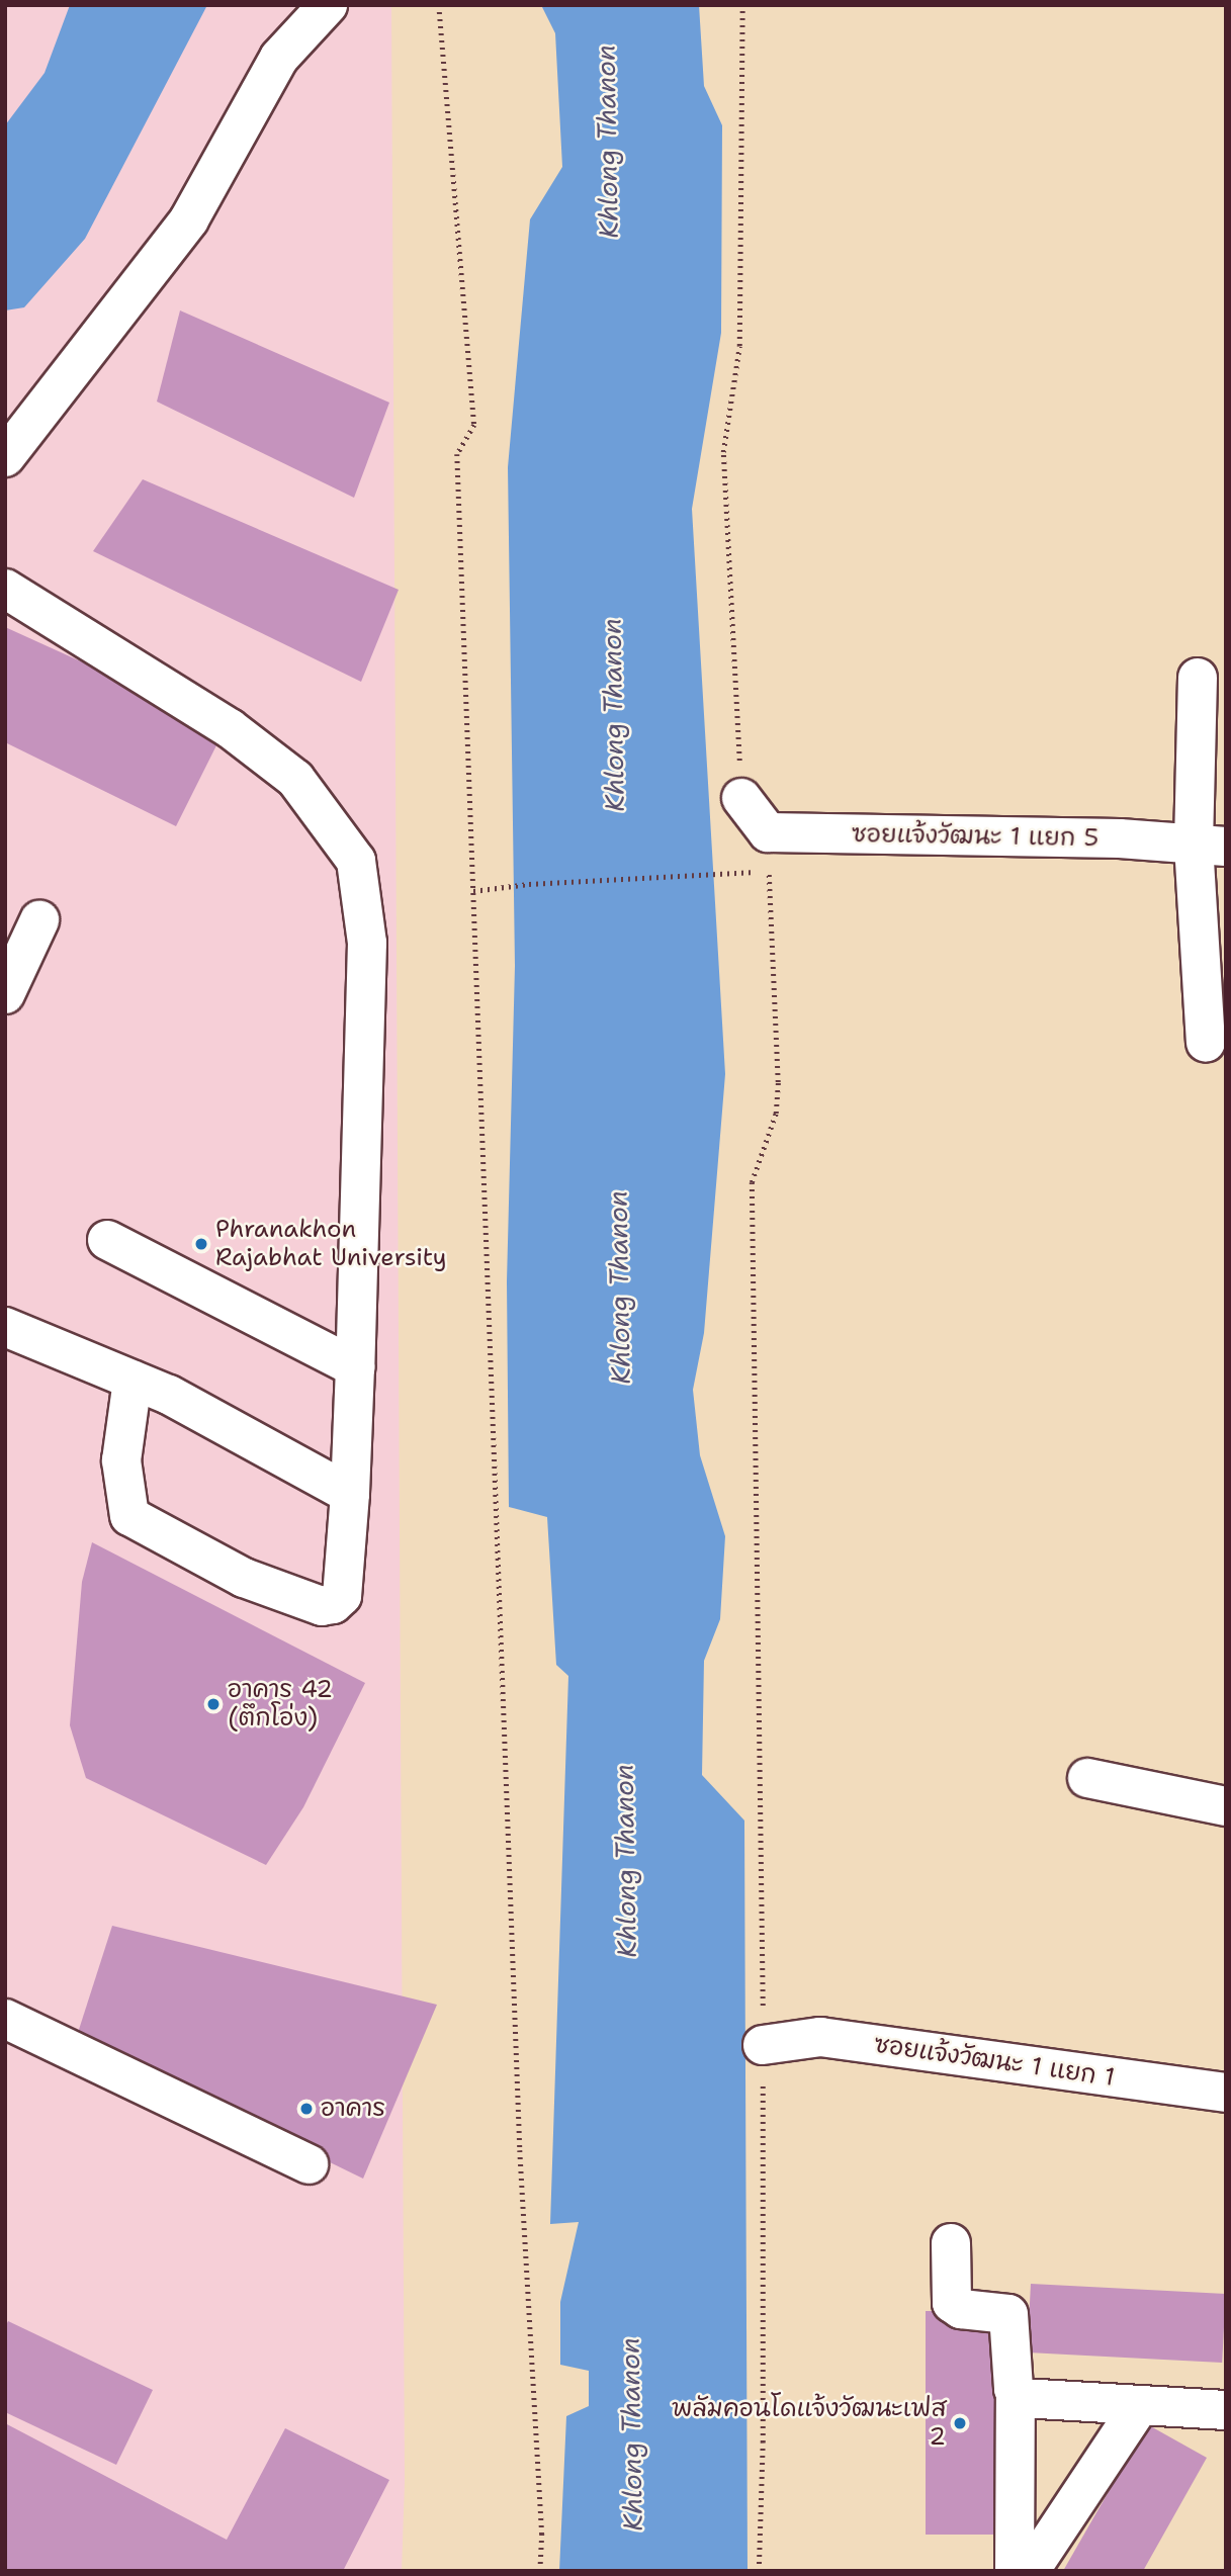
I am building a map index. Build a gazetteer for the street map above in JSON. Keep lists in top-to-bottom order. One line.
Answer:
{"streets":{"street":["ซอยแจ้งวัฒนะ 1 แยก 5","ซอยแจ้งวัฒนะ 1 แยก 1"]},"water":["Khlong Thanon"],"places":["Phranakhon Rajabhat University","อาคาร 42 (ตึกโอ่ง)","อาคาร","พลัมคอนโดแจ้งวัฒนะเฟส 2"]}
